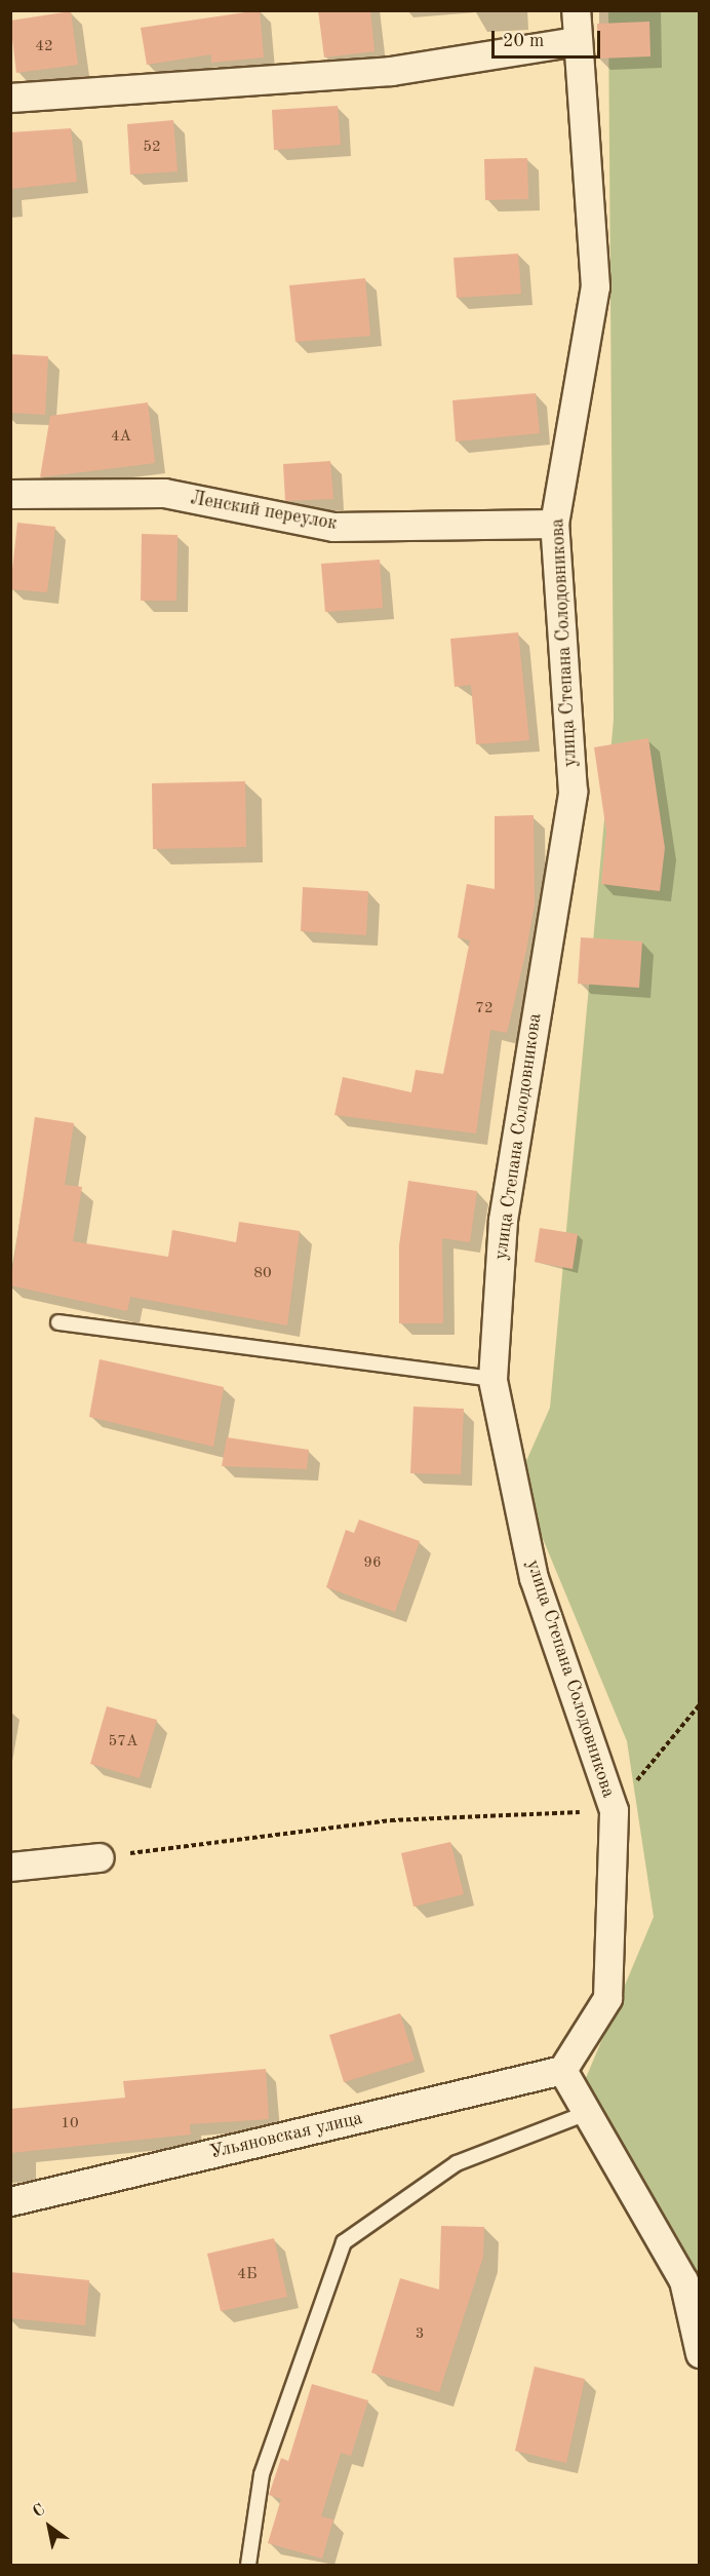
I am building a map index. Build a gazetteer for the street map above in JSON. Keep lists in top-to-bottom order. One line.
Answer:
{"streets":{"street":["Ленский переулок","улица Степана Солодовникова","Ульяновская улица"]},"crossings":[["Ленский переулок","улица Степана Солодовникова"],["улица Степана Солодовникова","Ульяновская улица"]],"house_numbers":["42","52","4А","72","80","96","57А","10","4Б","3"],"scale_bar":"20 m","north":"top left"}
